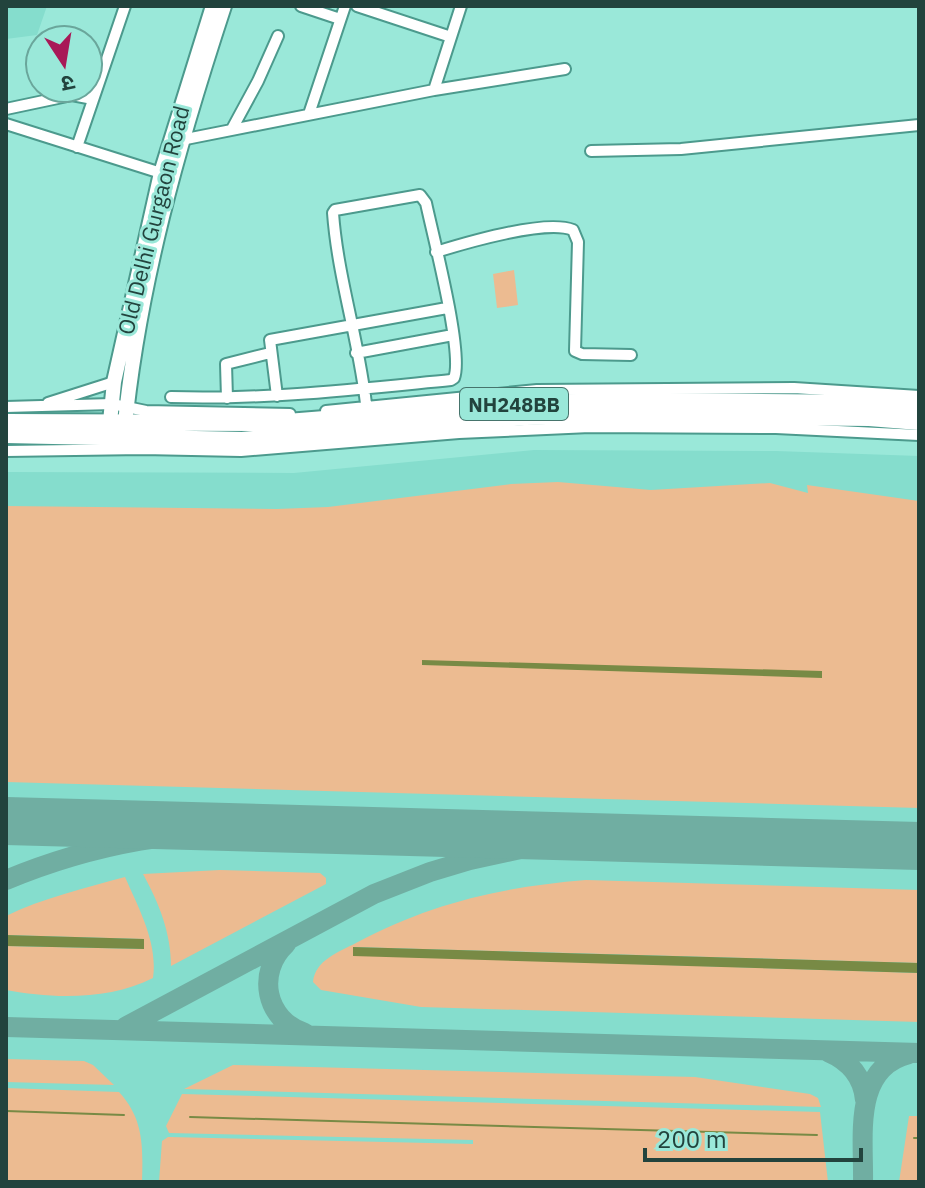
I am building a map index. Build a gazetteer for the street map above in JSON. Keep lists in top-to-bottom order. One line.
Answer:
{"streets":{"highway":["NH248BB"],"main road":["Old Delhi Gurgaon Road"]},"crossings":[["Old Delhi Gurgaon Road","NH248BB"]],"scale_bar":"200 m","north":"bottom"}
